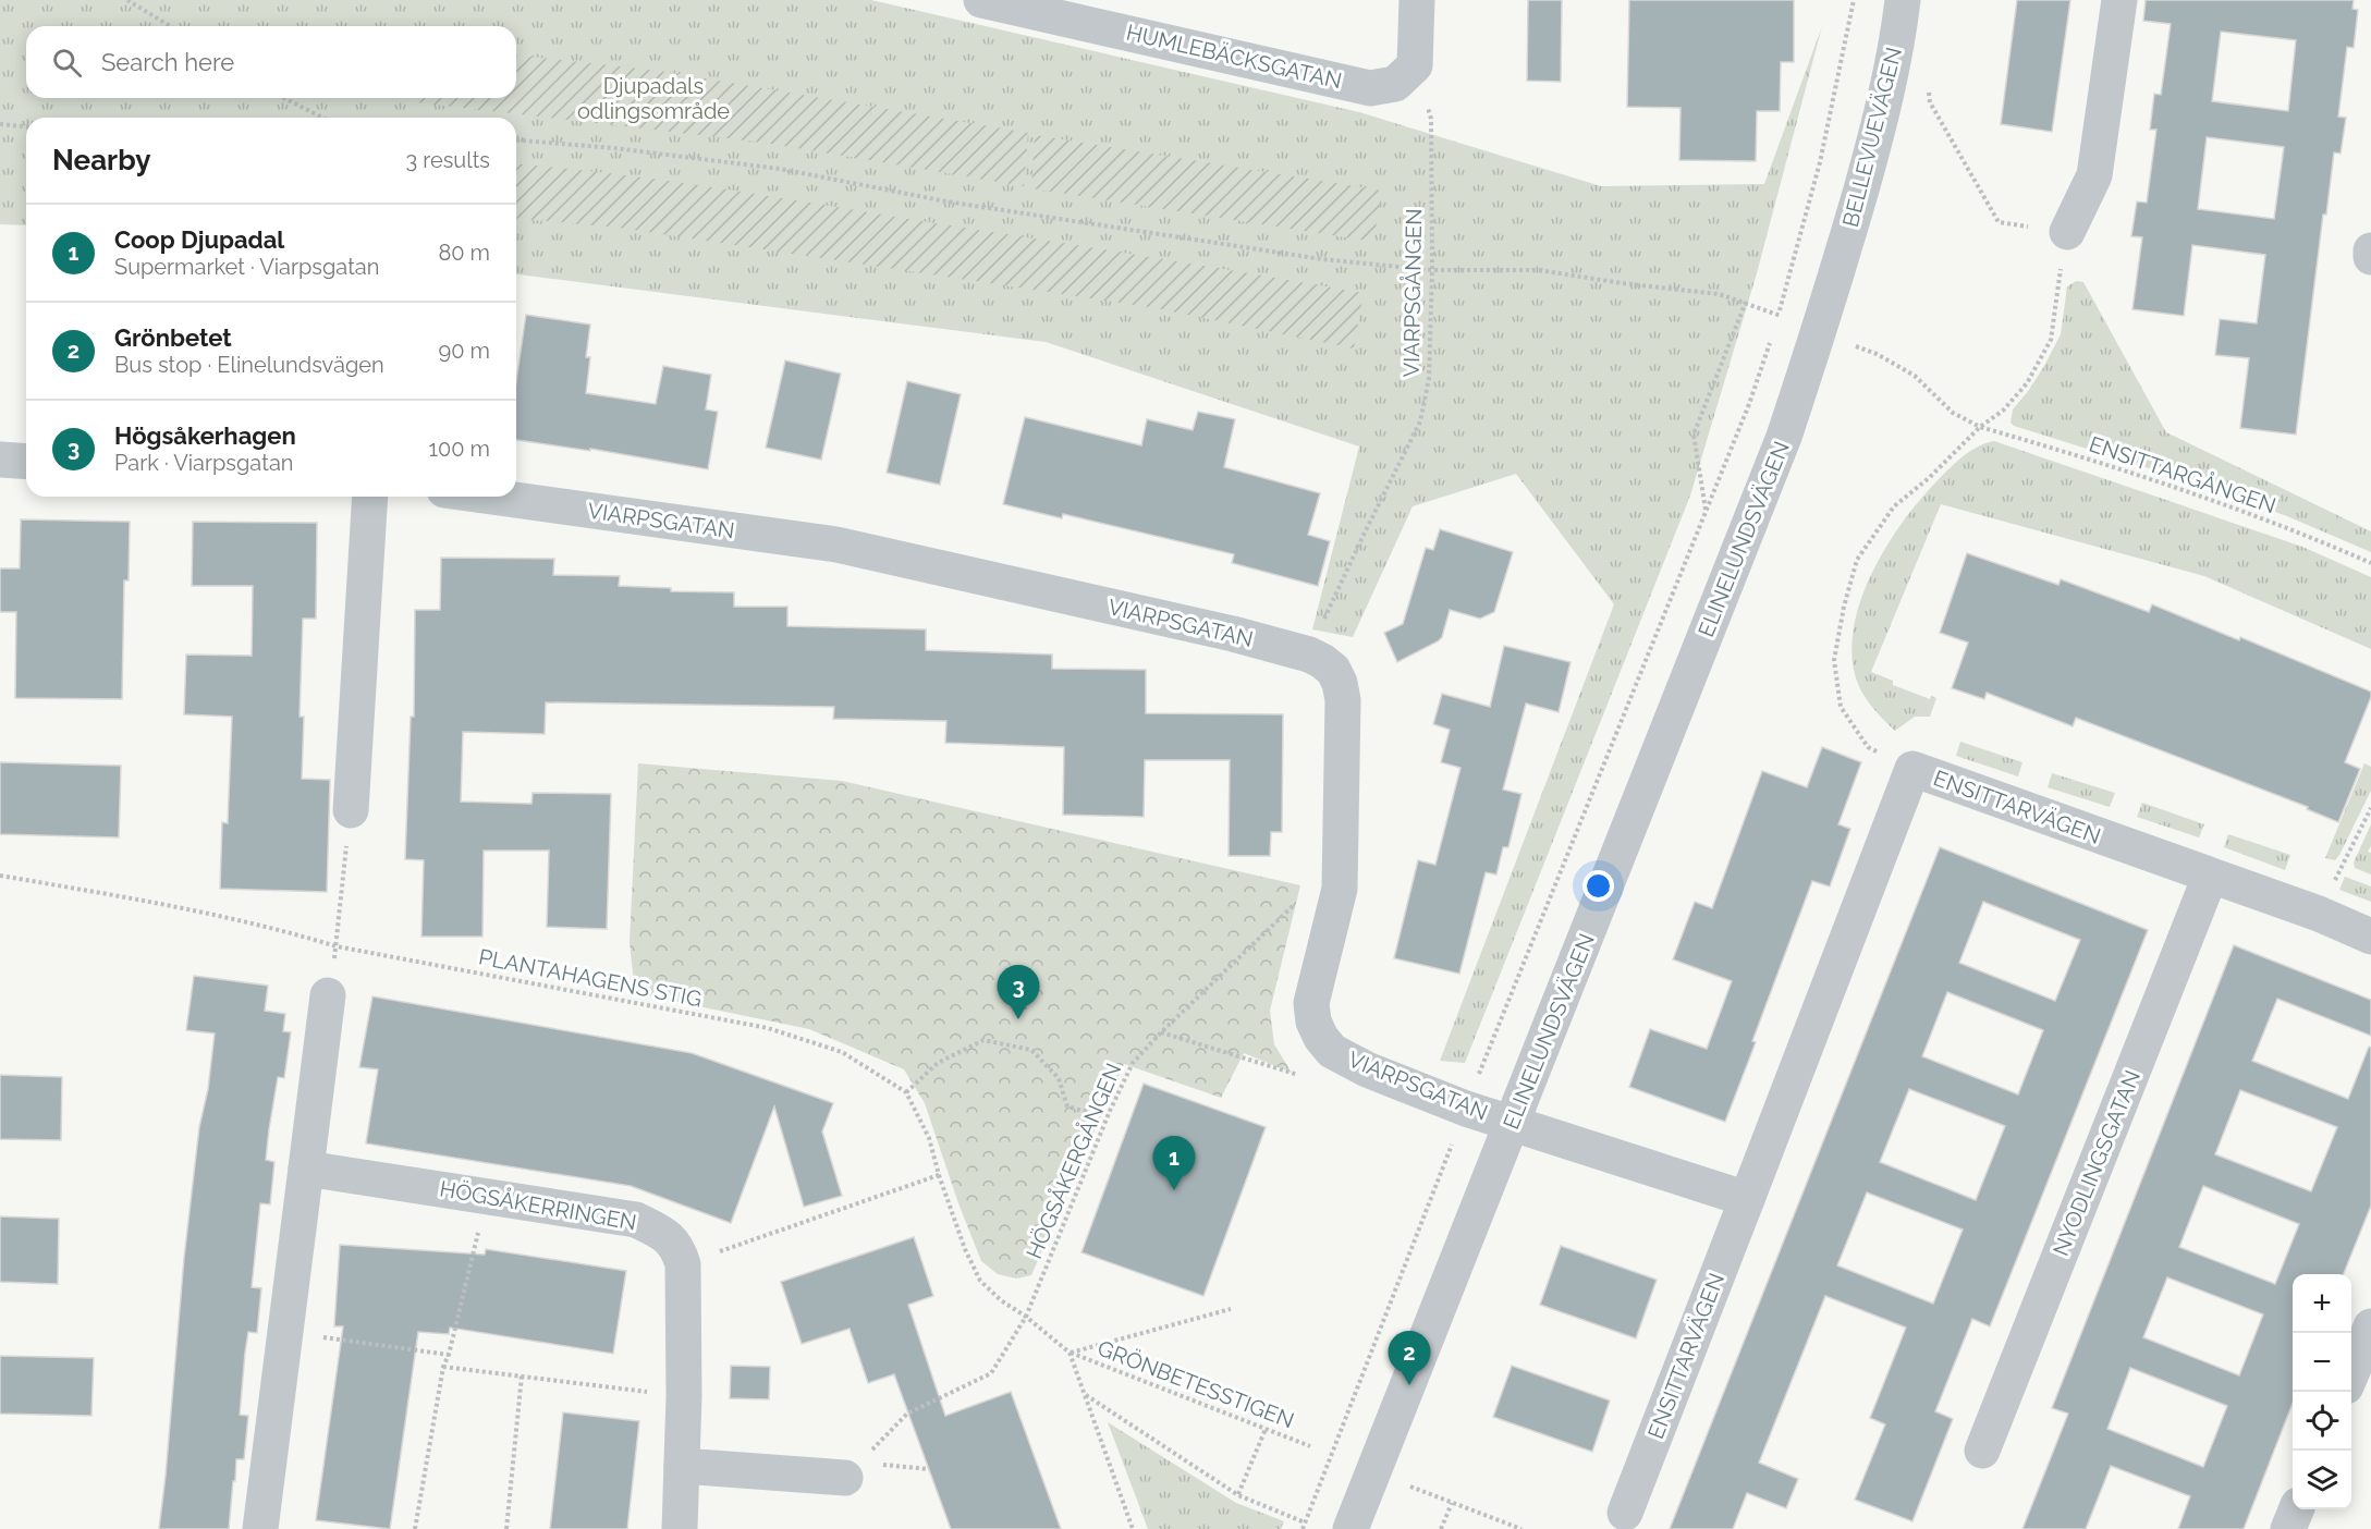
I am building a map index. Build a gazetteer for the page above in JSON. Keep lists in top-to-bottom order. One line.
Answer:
{"streets":{"street":["HUMLEBÄCKSGATAN","BELLEVUEVÄGEN","VIARPSGATAN","ELINELUNDSVÄGEN","ENSITTARVÄGEN","NYODLINGSGATAN","HÖGSÅKERRINGEN"],"path":["VIARPSGÅNGEN","ENSITTARGÅNGEN","PLANTAHAGENS STIG","HÖGSÅKERGÅNGEN","GRÖNBETESSTIGEN"]},"crossings":[["HUMLEBÄCKSGATAN","VIARPSGÅNGEN"],["BELLEVUEVÄGEN","ELINELUNDSVÄGEN"],["VIARPSGÅNGEN","ENSITTARGÅNGEN"],["VIARPSGÅNGEN","VIARPSGATAN"],["ENSITTARGÅNGEN","ELINELUNDSVÄGEN"],["VIARPSGATAN","ELINELUNDSVÄGEN"],["ENSITTARVÄGEN","NYODLINGSGATAN"]],"parks":["Djupadals odlingsområde"],"page":{"search":"Search here","heading":["Nearby","3 results"],"list":[{"mark":"1","name":"Coop Djupadal","note":"Supermarket · Viarpsgatan","value":"80 m"},{"mark":"2","name":"Grönbetet","note":"Bus stop · Elinelundsvägen","value":"90 m"},{"mark":"3","name":"Högsåkerhagen","note":"Park · Viarpsgatan","value":"100 m"}],"pins":["3","1","2"],"map_buttons":["+","−"]}}
